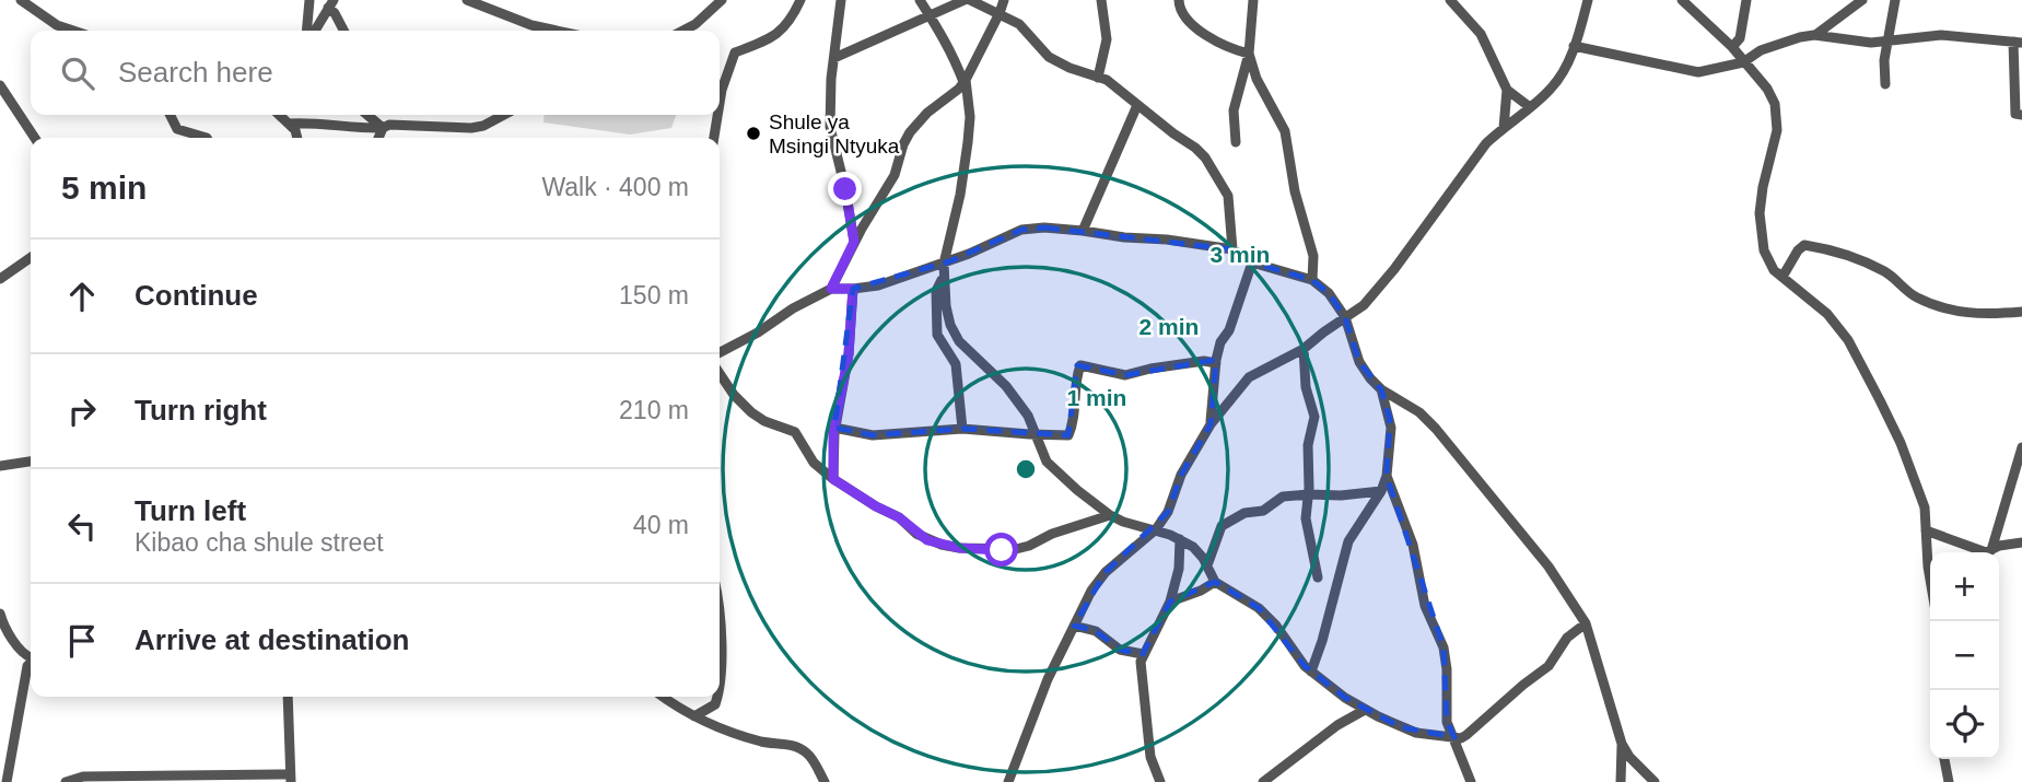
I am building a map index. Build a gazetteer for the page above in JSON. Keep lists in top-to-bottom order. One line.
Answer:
{"places":["Shule ya Msingi Ntyuka"],"page":{"search":"Search here","heading":["5 min","Walk · 400 m"],"list":[["Continue","150 m"],["Turn right","210 m"],["Turn left","Kibao cha shule street","40 m"],"Arrive at destination"],"map_buttons":["+","−"]},"rings":["3 min","2 min","1 min"]}
